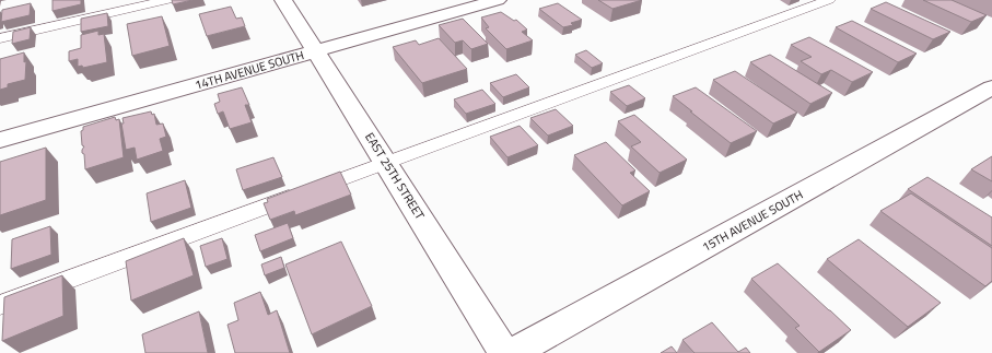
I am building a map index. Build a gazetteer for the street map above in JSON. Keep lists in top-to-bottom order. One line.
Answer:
{"streets":{"street":["14TH AVENUE SOUTH","EAST 25TH STREET","15TH AVENUE SOUTH"]},"crossings":[["14TH AVENUE SOUTH","EAST 25TH STREET"]]}
